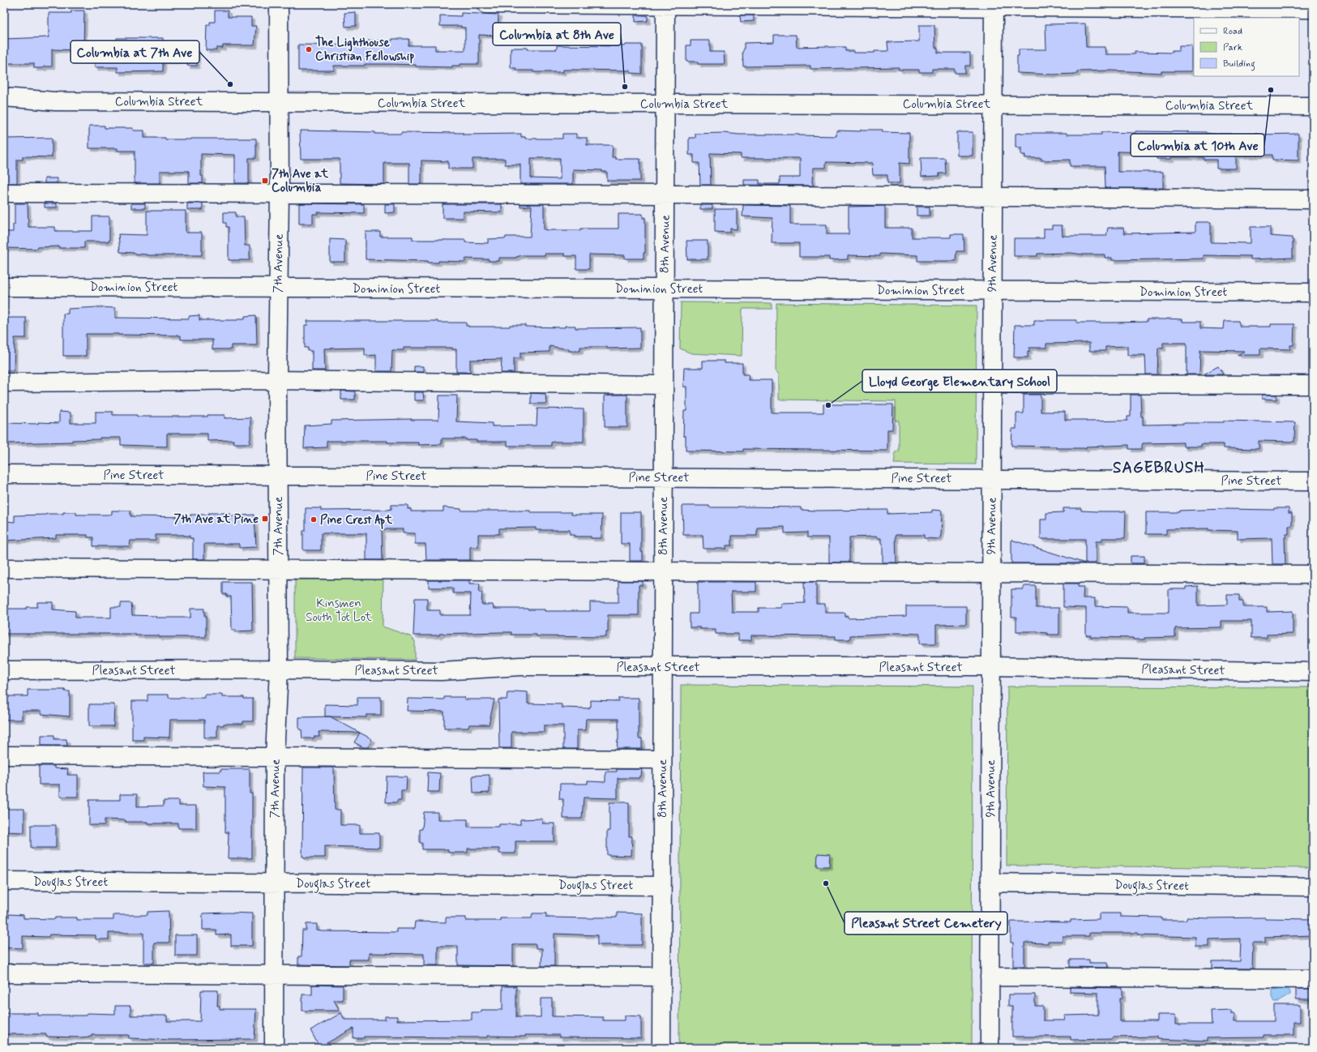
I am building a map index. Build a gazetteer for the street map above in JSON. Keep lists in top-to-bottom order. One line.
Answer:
{"streets":{"street":["Columbia Street","8th Avenue","7th Avenue","9th Avenue","Dominion Street","Pine Street","Pleasant Street","Douglas Street"]},"crossings":[["Columbia Street","8th Avenue"],["Columbia Street","7th Avenue"],["Columbia Street","9th Avenue"],["8th Avenue","Dominion Street"],["8th Avenue","Pine Street"],["8th Avenue","Pleasant Street"],["8th Avenue","Douglas Street"],["7th Avenue","Dominion Street"],["7th Avenue","Pine Street"],["7th Avenue","Pleasant Street"],["7th Avenue","Douglas Street"],["9th Avenue","Dominion Street"],["9th Avenue","Pine Street"],["9th Avenue","Pleasant Street"],["9th Avenue","Douglas Street"]],"districts":["SAGEBRUSH"],"parks":["Kinsmen South Tot Lot"],"places":{"other":["The Lighthouse Christian Fellowship","Columbia at 7th Ave","Columbia at 8th Ave","Columbia at 10th Ave","Lloyd George Elementary School","Pine Crest Apt","Pleasant Street Cemetery"],"transit":["7th Ave at Columbia","7th Ave at Pine"]},"legend":["Road","Park","Building"]}
